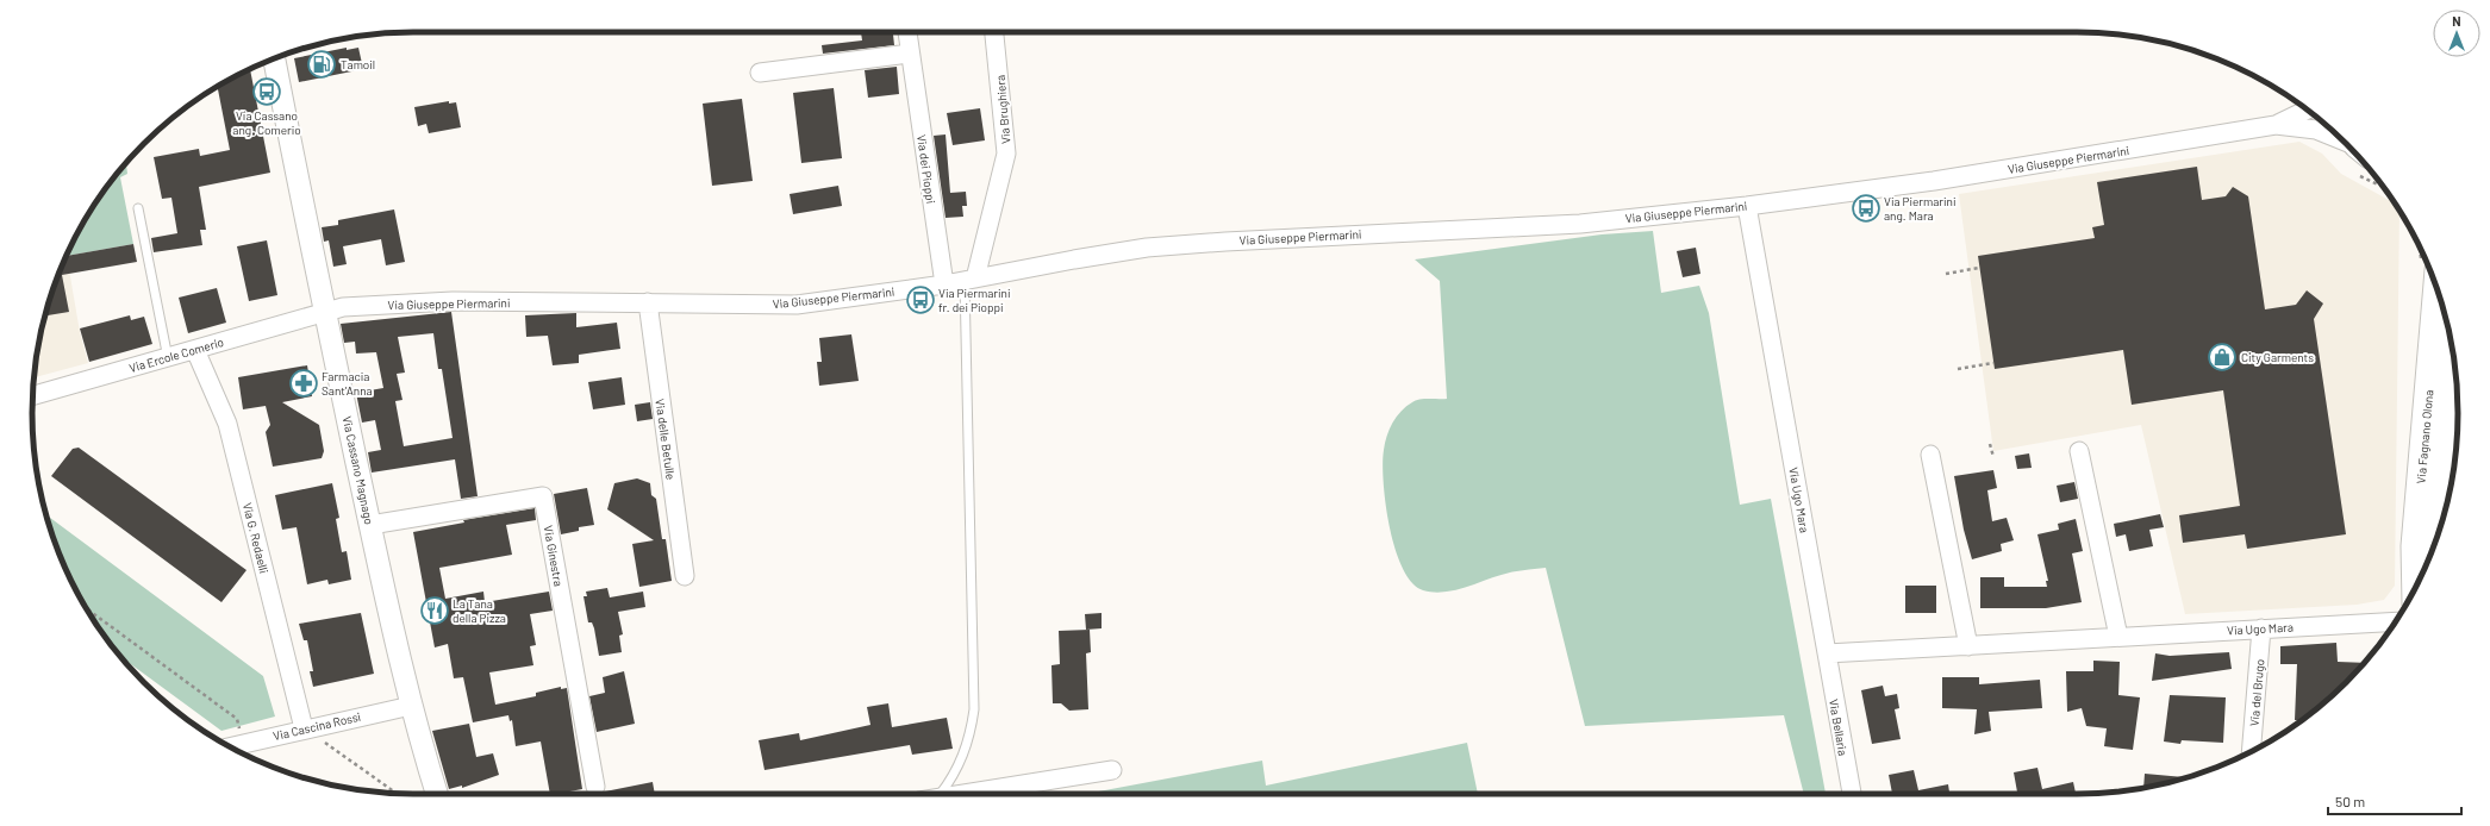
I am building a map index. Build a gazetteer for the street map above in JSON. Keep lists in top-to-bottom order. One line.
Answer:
{"streets":{"main road":["Via Fagnano Olona"],"street":["Via Brughiera","Via Giuseppe Piermarini","Via dei Pioppi","Via Ercole Comerio","Via delle Betulle","Via Cassano Magnago","Via Ugo Mara","Via G. Redaelli","Via Ginestra","Via del Brugo","Via Cascina Rossi","Via Bellaria"]},"crossings":[["Via Brughiera","Via Giuseppe Piermarini"],["Via Giuseppe Piermarini","Via dei Pioppi"],["Via Giuseppe Piermarini","Via Ercole Comerio"],["Via Giuseppe Piermarini","Via delle Betulle"],["Via Giuseppe Piermarini","Via Cassano Magnago"],["Via Giuseppe Piermarini","Via Ugo Mara"],["Via Ercole Comerio","Via Cassano Magnago"],["Via Ercole Comerio","Via G. Redaelli"],["Via Cassano Magnago","Via Ginestra"],["Via Cassano Magnago","Via Cascina Rossi"],["Via Ugo Mara","Via del Brugo"],["Via Ugo Mara","Via Bellaria"],["Via G. Redaelli","Via Cascina Rossi"]],"places":{"fuel station":["Tamoil"],"bus stop":["Via Cassano ang. Comerio","Via Piermarini ang. Mara","Via Piermarini fr. dei Pioppi"],"shop":["City Garments"],"pharmacy":["Farmacia Sant'Anna"],"restaurant":["La Tana della Pizza"]},"scale_bar":"50 m","north":"top"}
